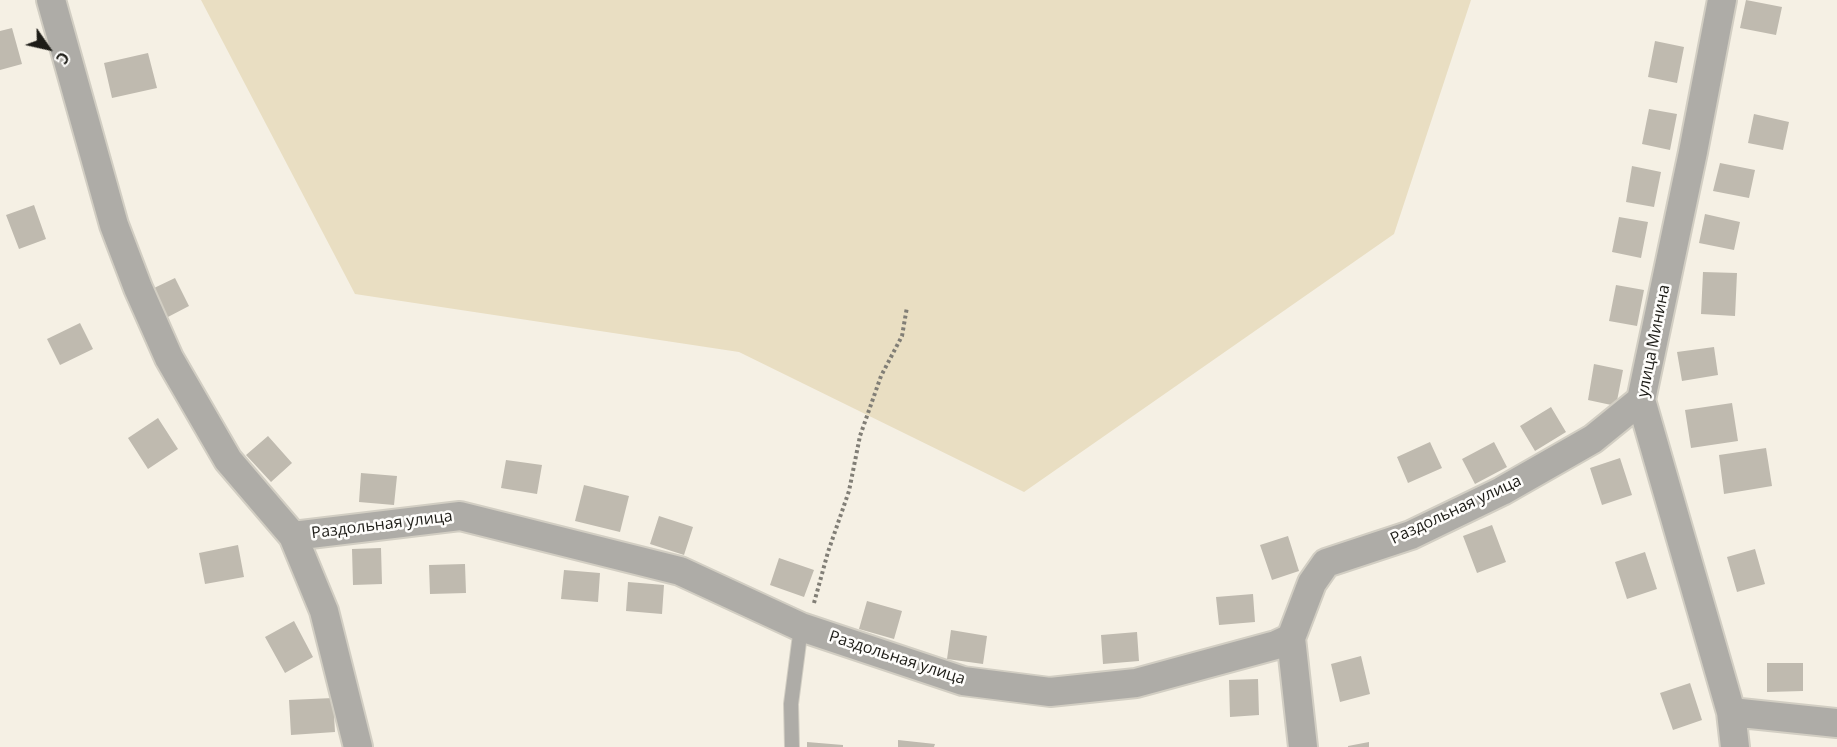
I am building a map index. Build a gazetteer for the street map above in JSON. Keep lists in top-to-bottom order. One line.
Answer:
{"streets":{"street":["улица Минина","Раздольная улица"]},"crossings":[["улица Минина","Раздольная улица"]],"north":"bottom right"}
